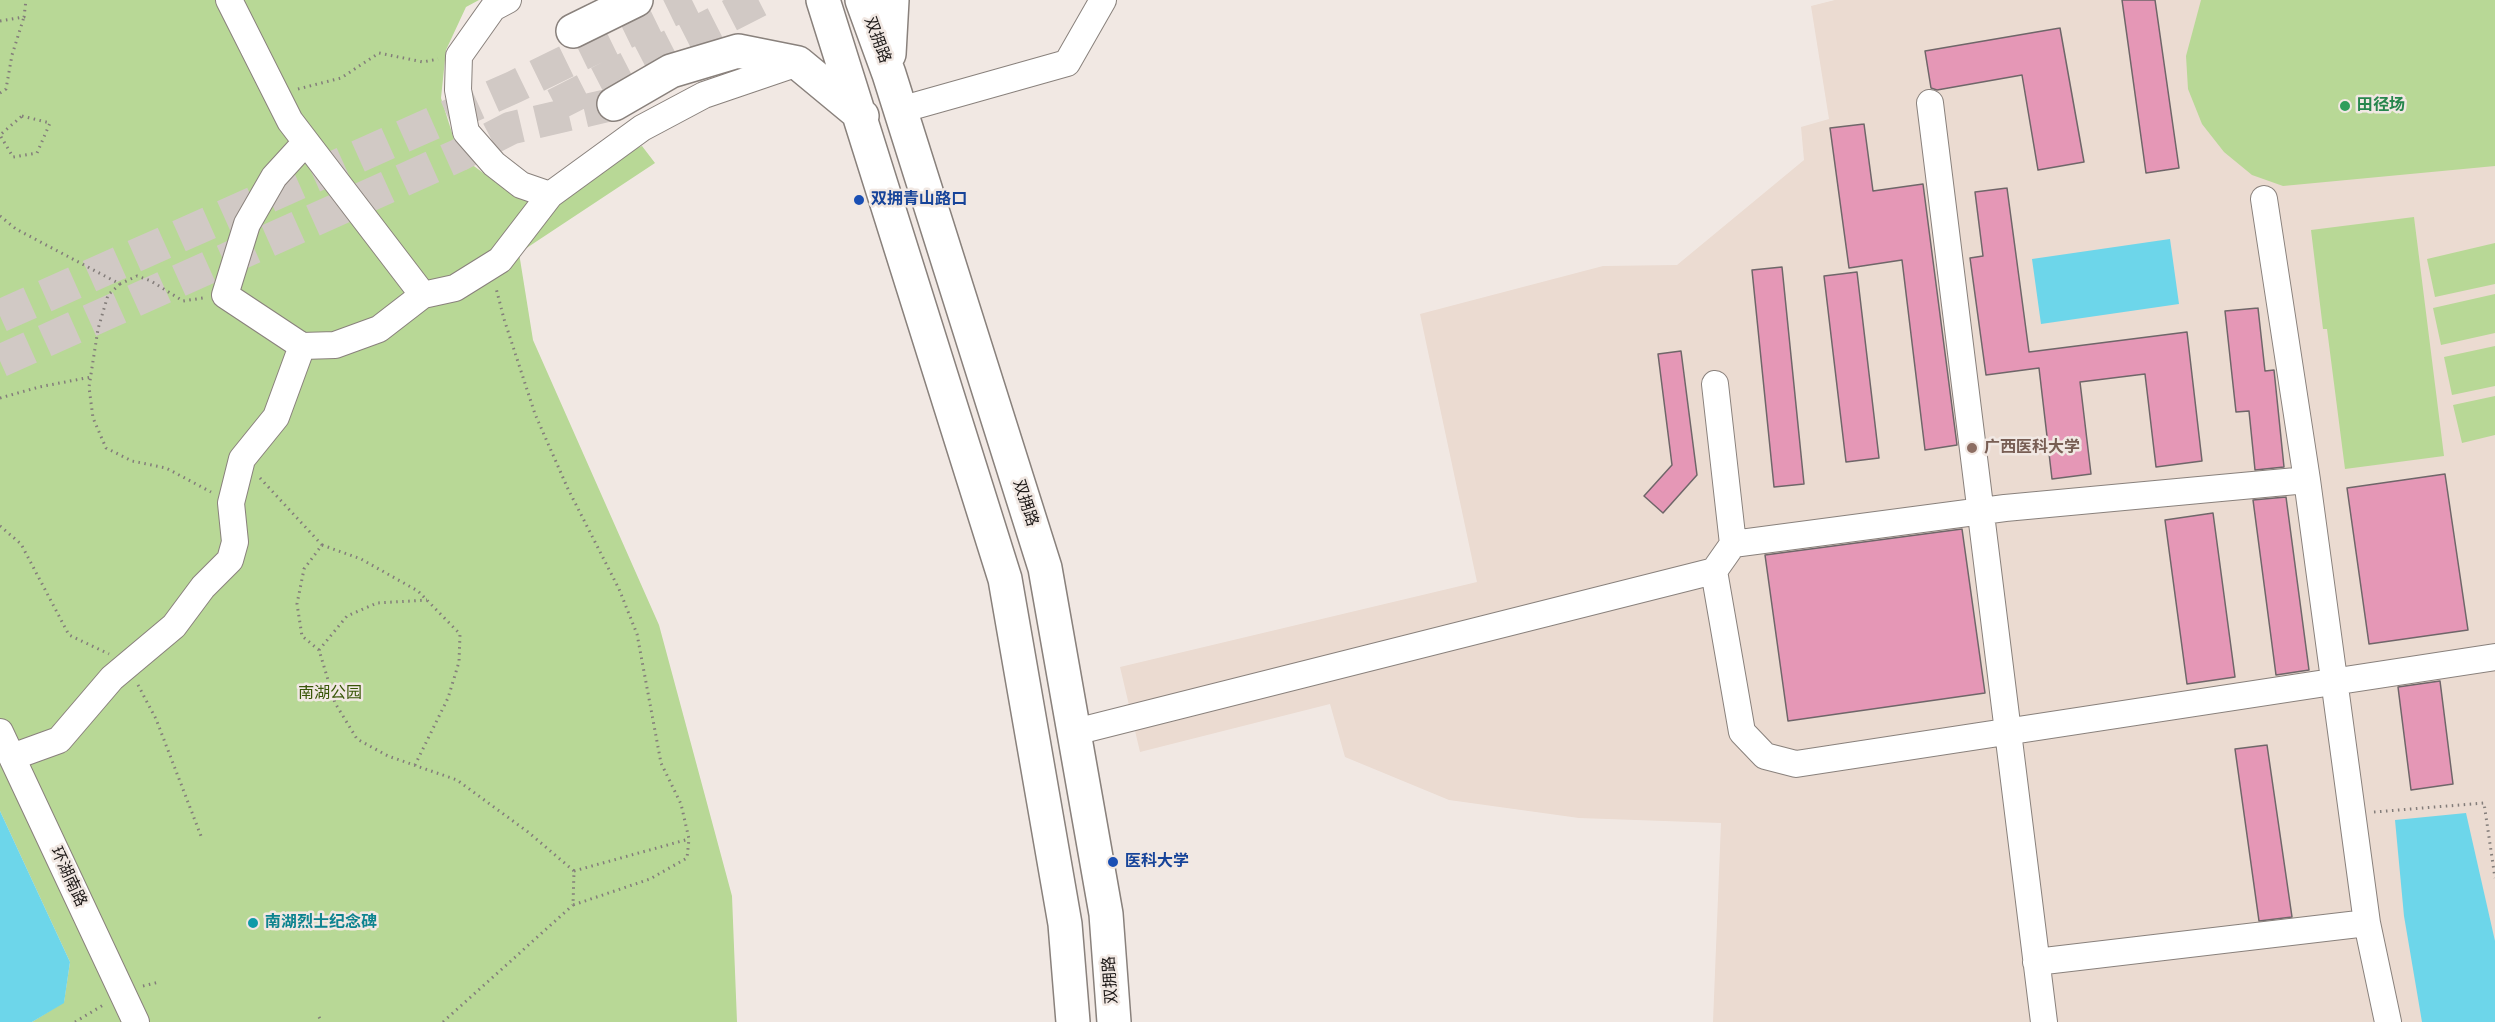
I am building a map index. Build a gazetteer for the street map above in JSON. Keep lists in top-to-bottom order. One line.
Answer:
{"streets":{"main road":["双拥路"],"street":["环湖南路"]},"parks":["南湖公园"],"places":["田径场","双拥青山路口","广西医科大学","医科大学","南湖烈士纪念碑"]}
